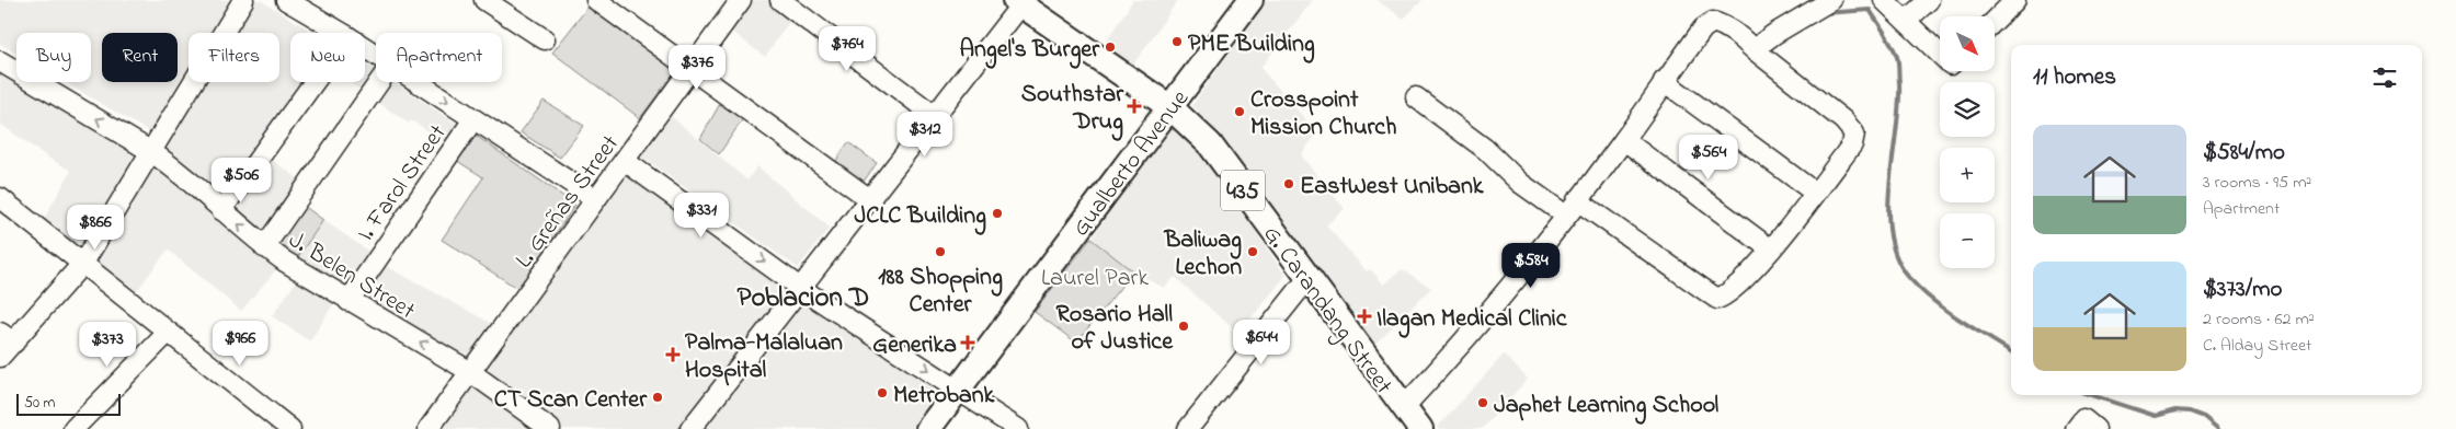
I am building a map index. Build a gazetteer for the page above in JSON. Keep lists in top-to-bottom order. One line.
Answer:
{"streets":{"main road":["Gualberto Avenue","435","G. Carandang Street"],"street":["I. Farol Street","L. Greñas Street","J. Belen Street"]},"crossings":[["Gualberto Avenue","G. Carandang Street"],["I. Farol Street","J. Belen Street"],["L. Greñas Street","J. Belen Street"]],"districts":["Poblacion D"],"parks":["Laurel Park"],"places":{"other":["PME Building","Angel's Burger","Crosspoint Mission Church","EastWest Unibank","JCLC Building","188 Shopping Center","Baliwag Lechon","Rosario Hall of Justice","Metrobank","CT Scan Center","Japhet Learning School"],"health":["Southstar Drug","Ilagan Medical Clinic","Generika","Palma-Malaluan Hospital"]},"scale_bar":"50 m","north":"bottom right","page":{"map_buttons":["+","−"],"price":["$764","$376","$312","$564","$506","$331","$866","$584","$644","$966","$373"],"chip":["Buy","Rent","Filters","New","Apartment"],"heading":"11 homes","list":[{"name":"$584/mo","note":"3 rooms · 95 m² · Apartment"},{"name":"$373/mo","note":"2 rooms · 62 m² · C. Alday Street"}],"scale":"50 m"}}
